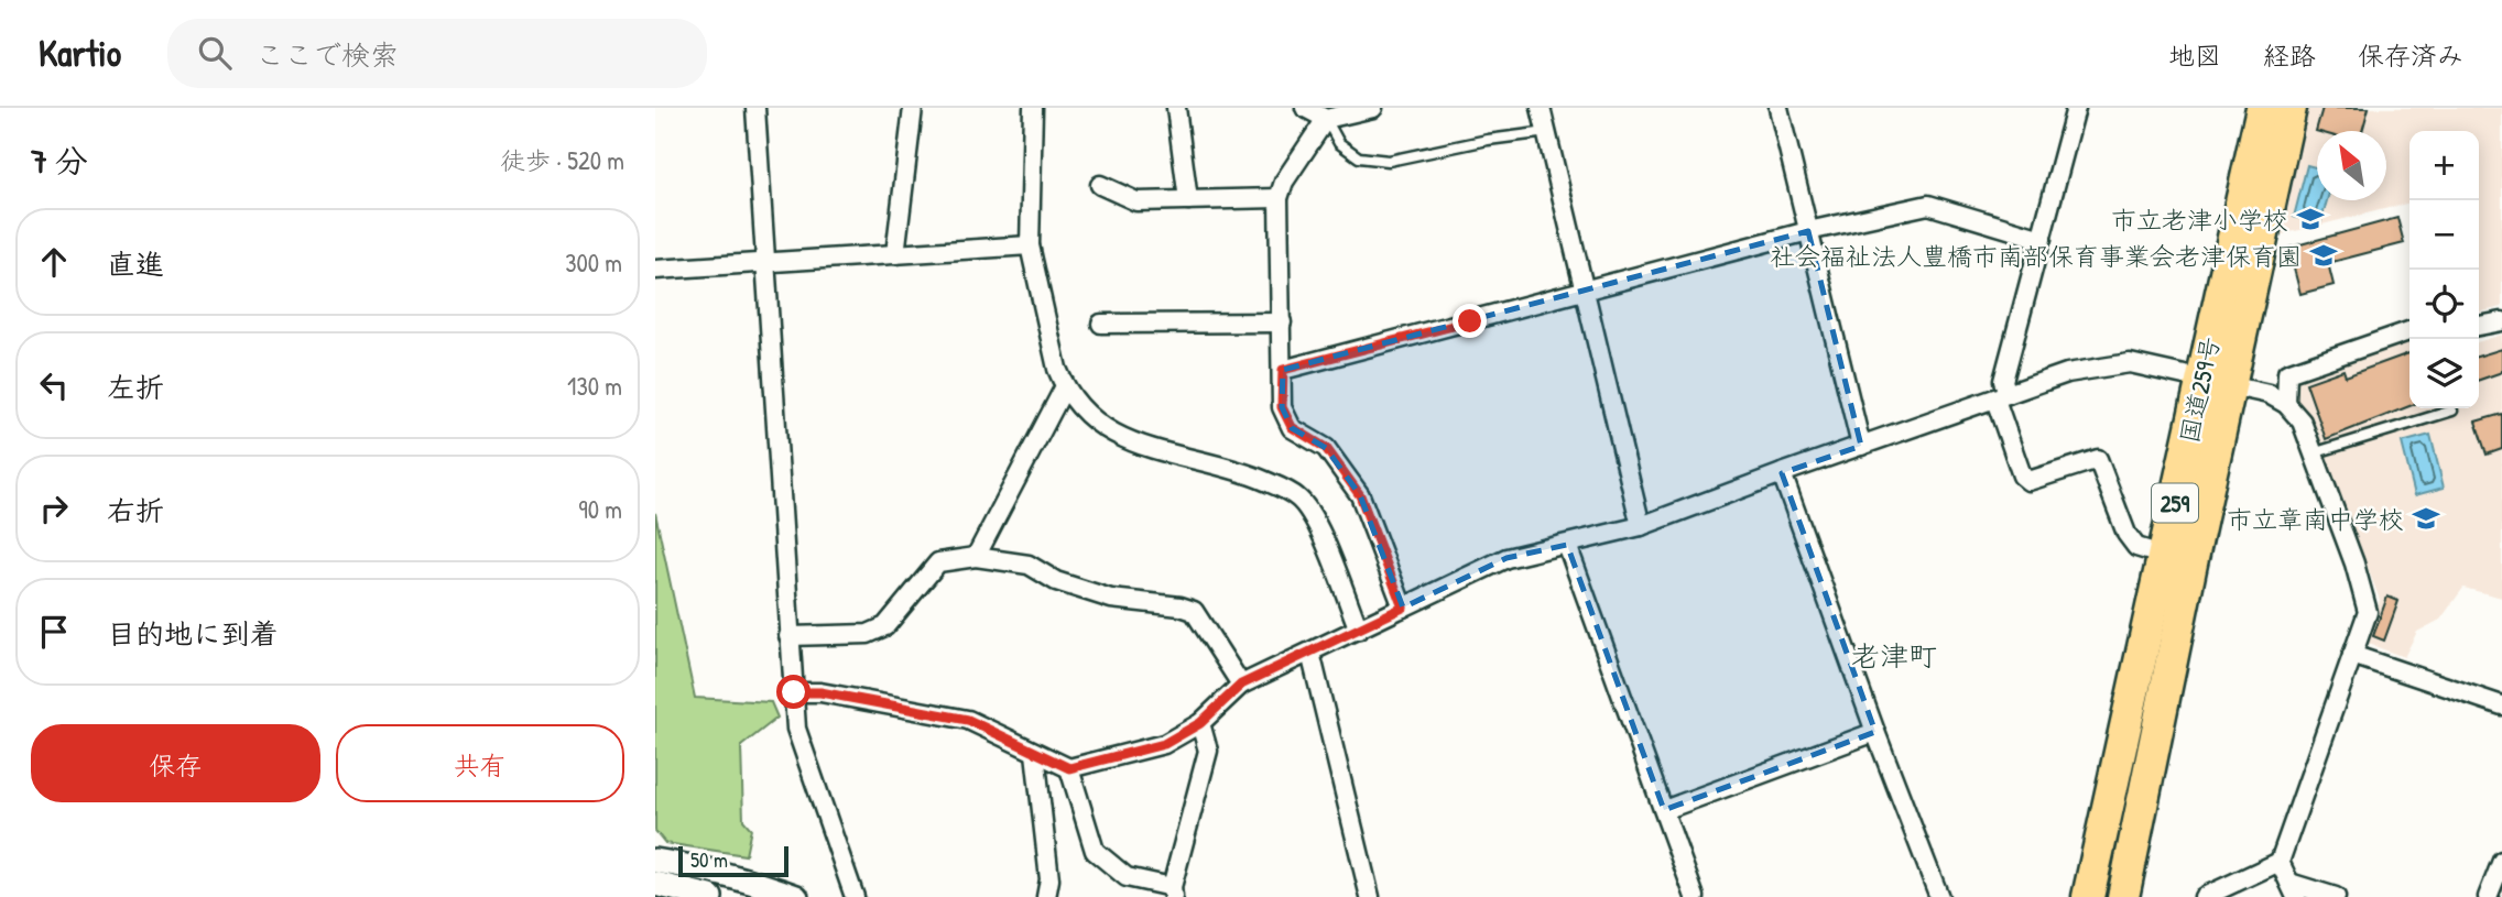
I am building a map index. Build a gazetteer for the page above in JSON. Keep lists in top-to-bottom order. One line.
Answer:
{"streets":{"highway":["国道259号","259"]},"districts":["老津町"],"places":{"school or university":["市立老津小学校","社会福祉法人豊橋市南部保育事業会老津保育園","市立章南中学校"]},"scale_bar":"50 m","north":"top left","page":{"header":"Kartio","search":"ここで検索","nav":["地図","経路","保存済み"],"heading":["7 分","徒歩 · 520 m"],"map_buttons":["+","−"],"list":[["直進","300 m"],["左折","130 m"],["右折","90 m"],"目的地に到着"],"buttons":["保存","共有"],"scale":"50 m"}}
